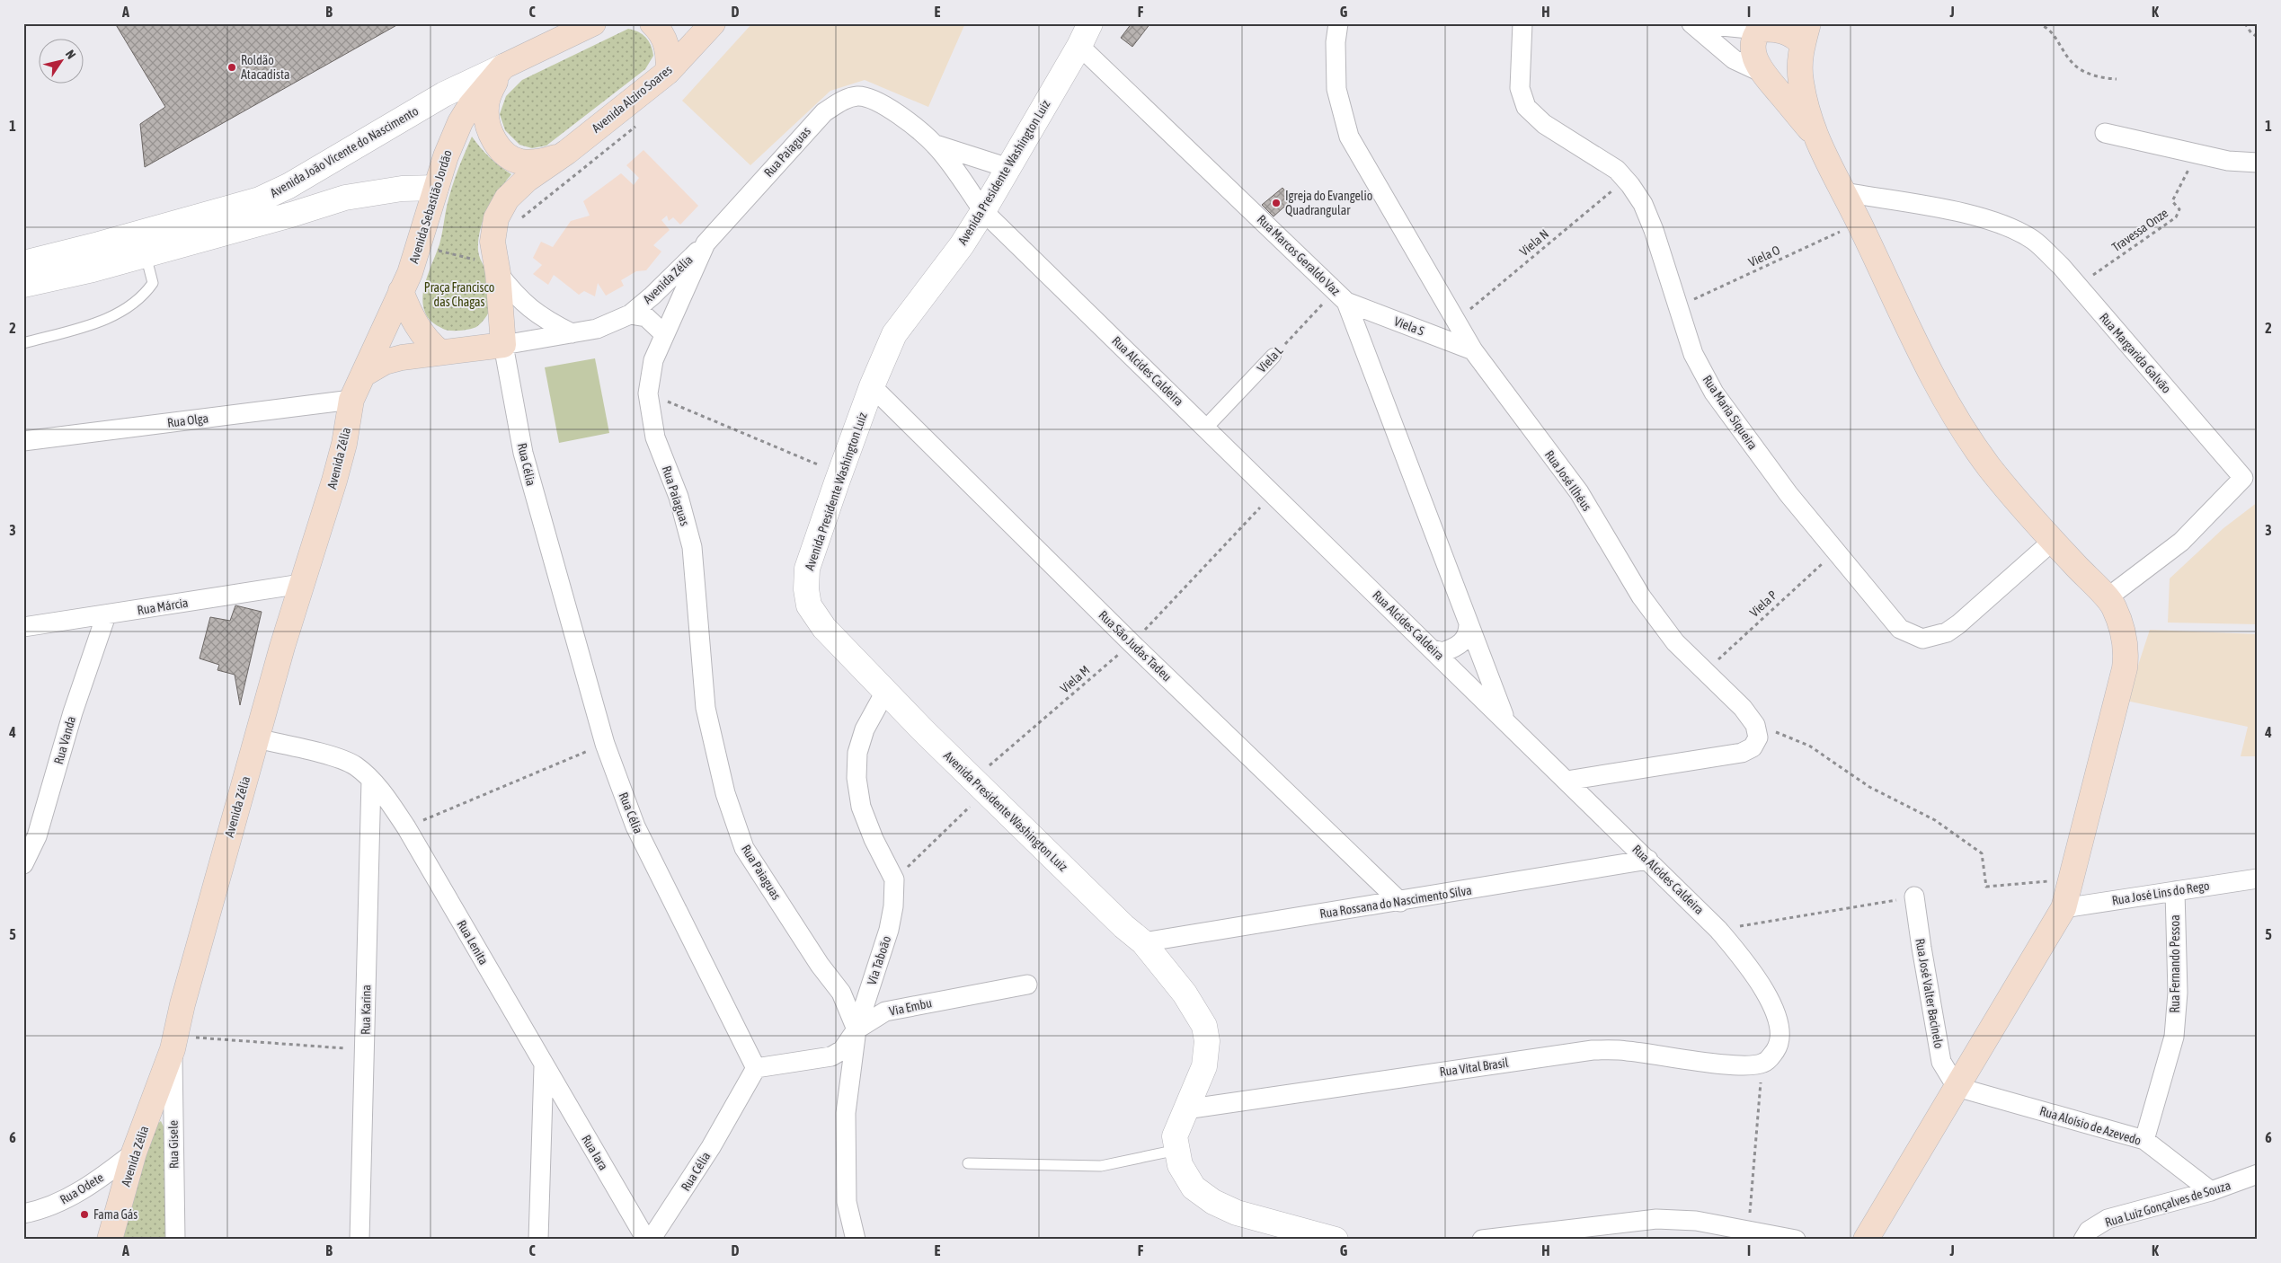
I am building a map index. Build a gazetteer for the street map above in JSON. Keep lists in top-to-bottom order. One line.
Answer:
{"streets":{"main road":["Avenida Alziro Soares","Avenida Sebastião Jordão","Avenida Zélia"],"street":["Avenida João Vicente do Nascimento","Rua Paiaguas","Avenida Presidente Washington Luiz","Rua Marcos Geraldo Vaz","Viela S","Rua Margarida Galvão","Viela L","Rua Alcides Caldeira","Rua Maria Siqueira","Rua Olga","Rua Célia","Rua José Ilhéus","Rua Márcia","Rua São Judas Tadeu","Rua Vanda","Rua José Lins do Rego","Rua Rossana do Nascimento Silva","Rua Lenita","Via Taboão","Rua Fernando Pessoa","Rua José Valter Bacinelo","Via Embu","Rua Karina","Rua Vital Brasil","Rua Aloísio de Azevedo","Rua Gisele","Rua Iara","Rua Odete","Rua Luiz Gonçalves de Souza"],"path":["Travessa Onze","Viela N","Viela O","Viela P","Viela M"]},"crossings":[["Avenida João Vicente do Nascimento","Avenida Sebastião Jordão"],["Rua Paiaguas","Avenida Presidente Washington Luiz"],["Rua Paiaguas","Avenida Zélia"],["Rua Paiaguas","Rua Alcides Caldeira"],["Rua Paiaguas","Via Taboão"],["Rua Paiaguas","Via Embu"],["Avenida Presidente Washington Luiz","Rua Marcos Geraldo Vaz"],["Avenida Presidente Washington Luiz","Rua Alcides Caldeira"],["Avenida Presidente Washington Luiz","Rua São Judas Tadeu"],["Avenida Presidente Washington Luiz","Viela M"],["Avenida Presidente Washington Luiz","Rua Rossana do Nascimento Silva"],["Avenida Presidente Washington Luiz","Via Taboão"],["Avenida Presidente Washington Luiz","Rua Vital Brasil"],["Avenida Sebastião Jordão","Avenida Zélia"],["Avenida Sebastião Jordão","Rua Célia"],["Travessa Onze","Rua Margarida Galvão"],["Viela N","Rua Maria Siqueira"],["Viela N","Rua José Ilhéus"],["Rua Marcos Geraldo Vaz","Viela S"],["Rua Marcos Geraldo Vaz","Viela L"],["Rua Marcos Geraldo Vaz","Rua Alcides Caldeira"],["Viela O","Rua Maria Siqueira"],["Avenida Zélia","Rua Olga"],["Avenida Zélia","Rua Célia"],["Avenida Zélia","Rua Márcia"],["Avenida Zélia","Rua Lenita"],["Avenida Zélia","Rua Gisele"],["Avenida Zélia","Rua Odete"],["Viela S","Viela L"],["Viela S","Rua José Ilhéus"],["Viela L","Rua Alcides Caldeira"],["Rua Alcides Caldeira","Viela M"],["Rua Alcides Caldeira","Rua Rossana do Nascimento Silva"],["Rua Alcides Caldeira","Rua Vital Brasil"],["Rua Maria Siqueira","Viela P"],["Rua Célia","Via Embu"],["Rua José Ilhéus","Viela P"],["Rua Márcia","Rua Vanda"],["Rua São Judas Tadeu","Viela M"],["Rua São Judas Tadeu","Rua Rossana do Nascimento Silva"],["Viela M","Via Taboão"],["Rua José Lins do Rego","Rua Fernando Pessoa"],["Rua Lenita","Rua Karina"],["Rua Lenita","Rua Iara"],["Via Taboão","Via Embu"],["Rua Fernando Pessoa","Rua Aloísio de Azevedo"],["Rua José Valter Bacinelo","Rua Aloísio de Azevedo"],["Rua Aloísio de Azevedo","Rua Luiz Gonçalves de Souza"]],"parks":["Praça Francisco das Chagas"],"places":["Roldão Atacadista","Igreja do Evangelio Quadrangular","Fama Gás"],"north":"top right","grid":{"columns":["A","B","C","D","E","F","G","H","I","J","K"],"rows":["1","2","3","4","5","6"]}}
